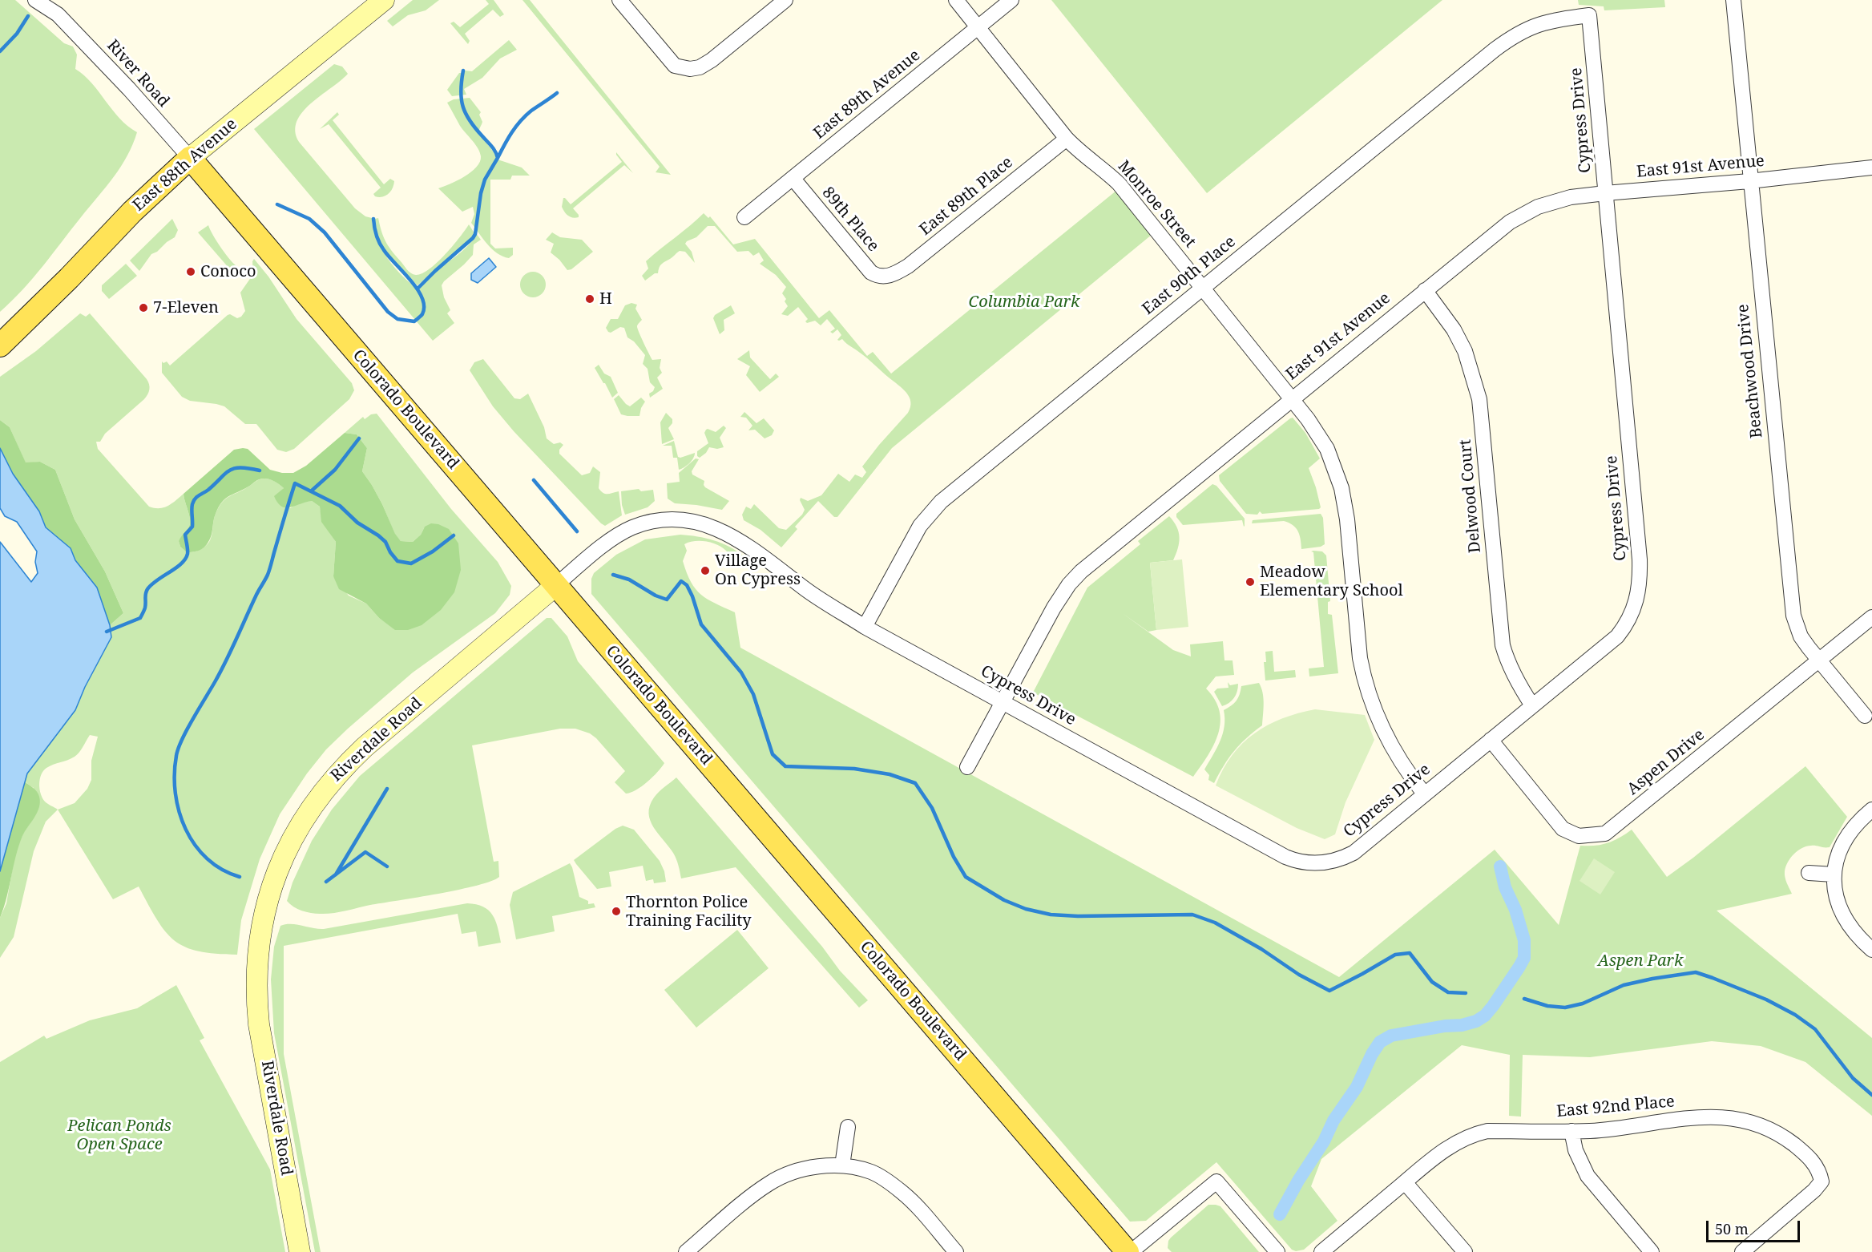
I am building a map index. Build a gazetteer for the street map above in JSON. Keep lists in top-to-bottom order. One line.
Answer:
{"streets":{"main road":["East 88th Avenue","Colorado Boulevard"],"street":["River Road","East 89th Avenue","Cypress Drive","East 91st Avenue","East 89th Place","Monroe Street","89th Place","East 90th Place","Beachwood Drive","Delwood Court","Riverdale Road","Aspen Drive","East 92nd Place"]},"crossings":[["River Road","East 88th Avenue"],["River Road","Colorado Boulevard"],["East 89th Avenue","Monroe Street"],["East 89th Avenue","89th Place"],["Cypress Drive","East 91st Avenue"],["Cypress Drive","Monroe Street"],["Cypress Drive","East 90th Place"],["Cypress Drive","Colorado Boulevard"],["Cypress Drive","Delwood Court"],["Cypress Drive","Riverdale Road"],["Cypress Drive","Aspen Drive"],["East 88th Avenue","Colorado Boulevard"],["East 91st Avenue","Monroe Street"],["East 91st Avenue","Beachwood Drive"],["East 91st Avenue","Delwood Court"],["East 89th Place","Monroe Street"],["East 89th Place","89th Place"],["Monroe Street","East 90th Place"],["Beachwood Drive","Aspen Drive"],["Colorado Boulevard","Riverdale Road"]],"parks":["Columbia Park","Aspen Park","Pelican Ponds Open Space"],"places":["Conoco","H","7-Eleven","Village On Cypress","Meadow Elementary School","Thornton Police Training Facility"],"scale_bar":"50 m"}
